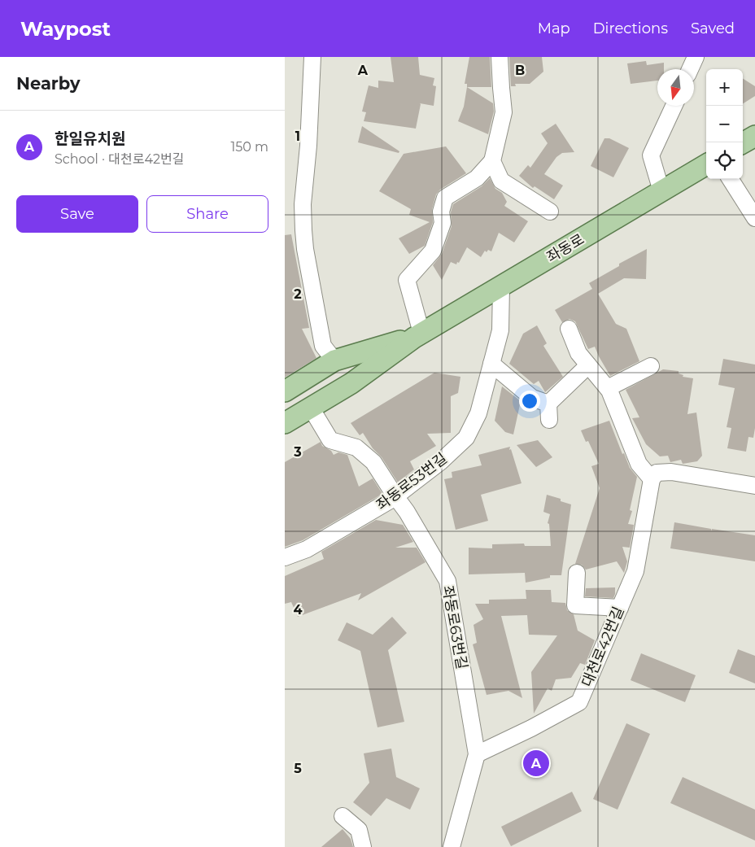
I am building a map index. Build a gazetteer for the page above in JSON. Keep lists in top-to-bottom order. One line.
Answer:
{"streets":{"main road":["좌동로"],"street":["좌동로53번길","좌동로63번길","대천로42번길"]},"crossings":[["좌동로","좌동로53번길"],["좌동로","좌동로63번길"],["좌동로53번길","좌동로63번길"],["좌동로63번길","대천로42번길"]],"north":"bottom","page":{"header":"Waypost","nav":["Map","Directions","Saved"],"heading":"Nearby","map_buttons":["+","−"],"list":[{"mark":"A","name":"한일유치원","note":"School · 대천로42번길","value":"150 m"}],"buttons":["Save","Share"],"pins":"A"},"grid":{"columns":["A","B"],"rows":["1","2","3","4","5"]}}
